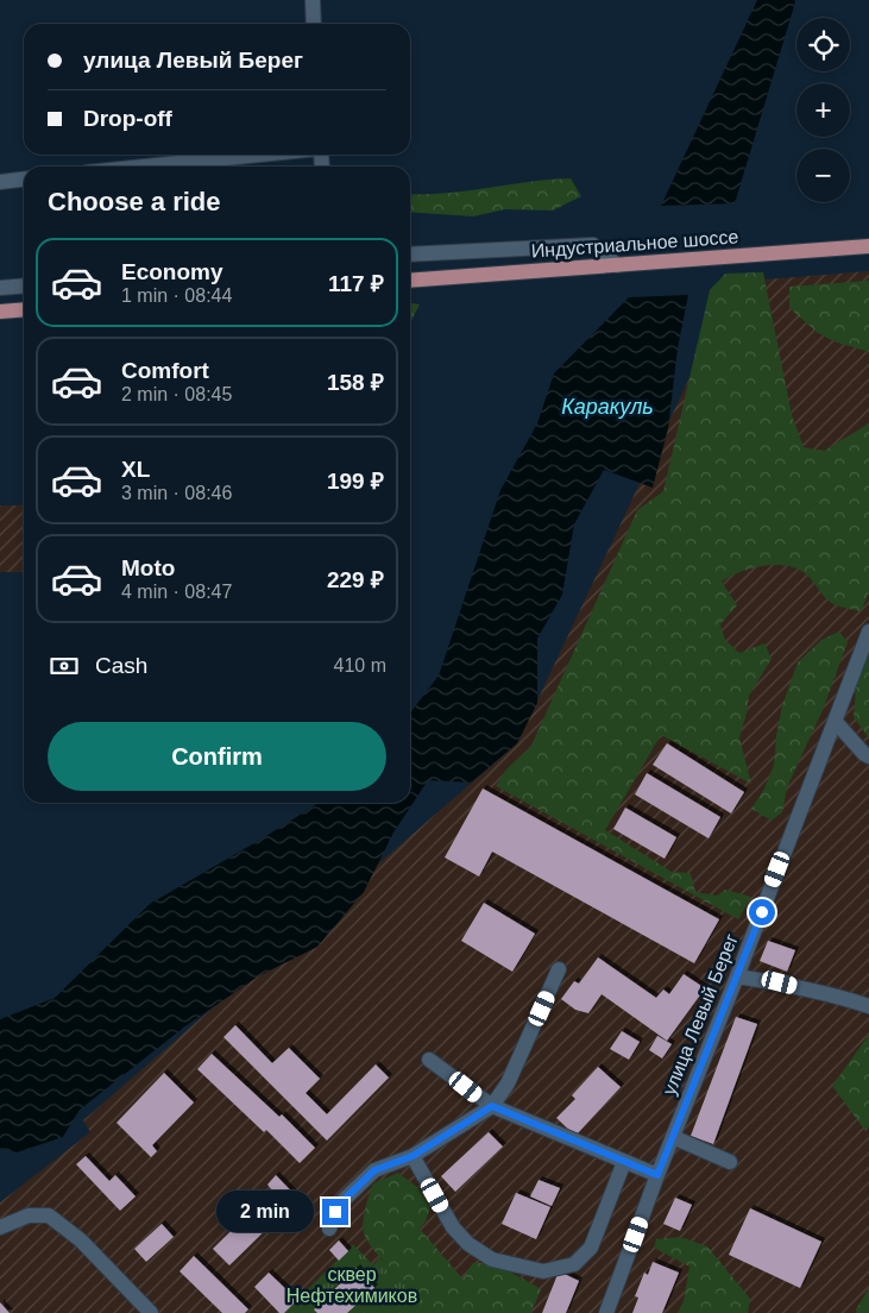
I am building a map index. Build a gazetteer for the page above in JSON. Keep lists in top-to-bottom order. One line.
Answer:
{"streets":{"main road":["Индустриальное шоссе"],"street":["улица Левый Берег"]},"water":["Каракуль"],"parks":["сквер Нефтехимиков"],"page":{"map_buttons":["+","−"],"banner":["улица Левый Берег","Drop-off"],"heading":"Choose a ride","list":[{"name":"Economy","note":"1 min · 08:44","value":"117 ₽"},{"name":"Comfort","note":"2 min · 08:45","value":"158 ₽"},{"name":"XL","note":"3 min · 08:46","value":"199 ₽"},{"name":"Moto","note":"4 min · 08:47","value":"229 ₽"}],"pay":["Cash","410 m"],"buttons":"Confirm","bubble":"2 min"}}
